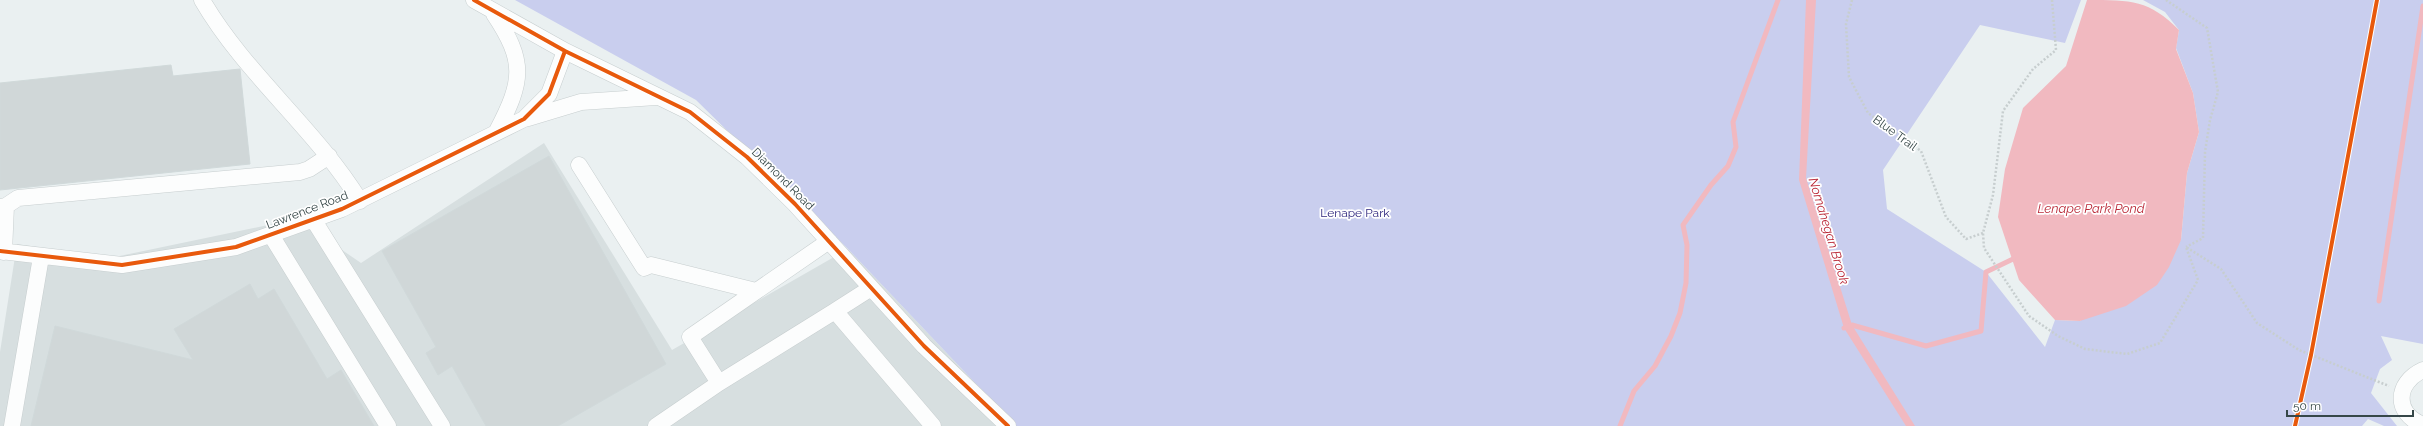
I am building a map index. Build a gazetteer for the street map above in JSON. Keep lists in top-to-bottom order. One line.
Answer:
{"streets":{"street":["Diamond Road","Lawrence Road"],"path":["Blue Trail"]},"crossings":[["Diamond Road","Lawrence Road"]],"water":["Lenape Park Pond","Nomahegan Brook"],"parks":["Lenape Park"],"scale_bar":"50 m"}
